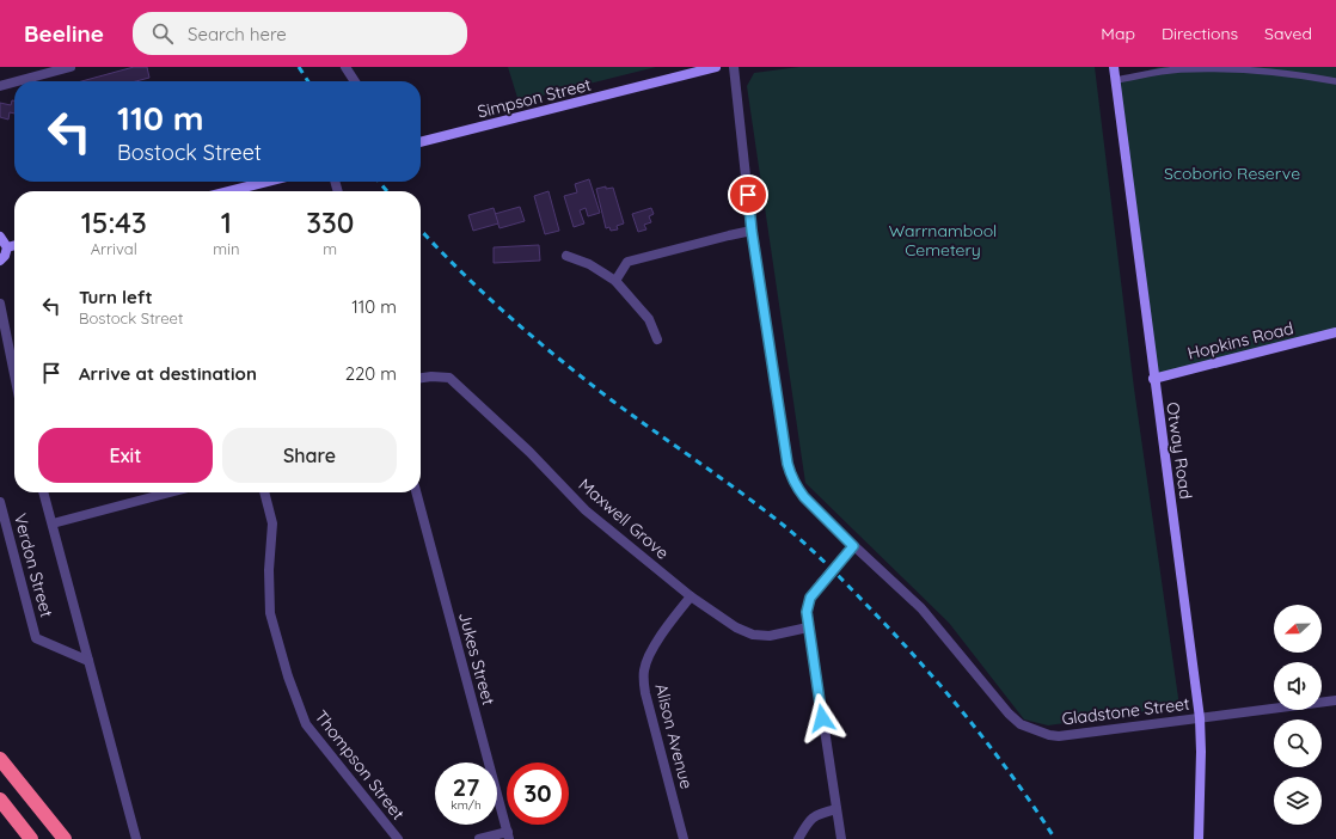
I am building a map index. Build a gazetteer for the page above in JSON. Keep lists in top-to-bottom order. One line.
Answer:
{"streets":{"street":["Simpson Street","Hopkins Road","Otway Road","Maxwell Grove","Verdon Street","Jukes Street","Gladstone Street","Alison Avenue","Thompson Street"]},"crossings":[["Hopkins Road","Otway Road"],["Otway Road","Gladstone Street"],["Maxwell Grove","Alison Avenue"]],"parks":["Scoborio Reserve","Warrnambool Cemetery"],"north":"left","page":{"header":"Beeline","search":"Search here","nav":["Map","Directions","Saved"],"turn":["110 m","Bostock Street"],"eta":["15:43","Arrival","1","min","330","m"],"list":[{"name":"Turn left","note":"Bostock Street","value":"110 m"},{"name":"Arrive at destination","value":"220 m"}],"buttons":["Exit","Share"],"speed":"27 km/h","limit":"30"}}
